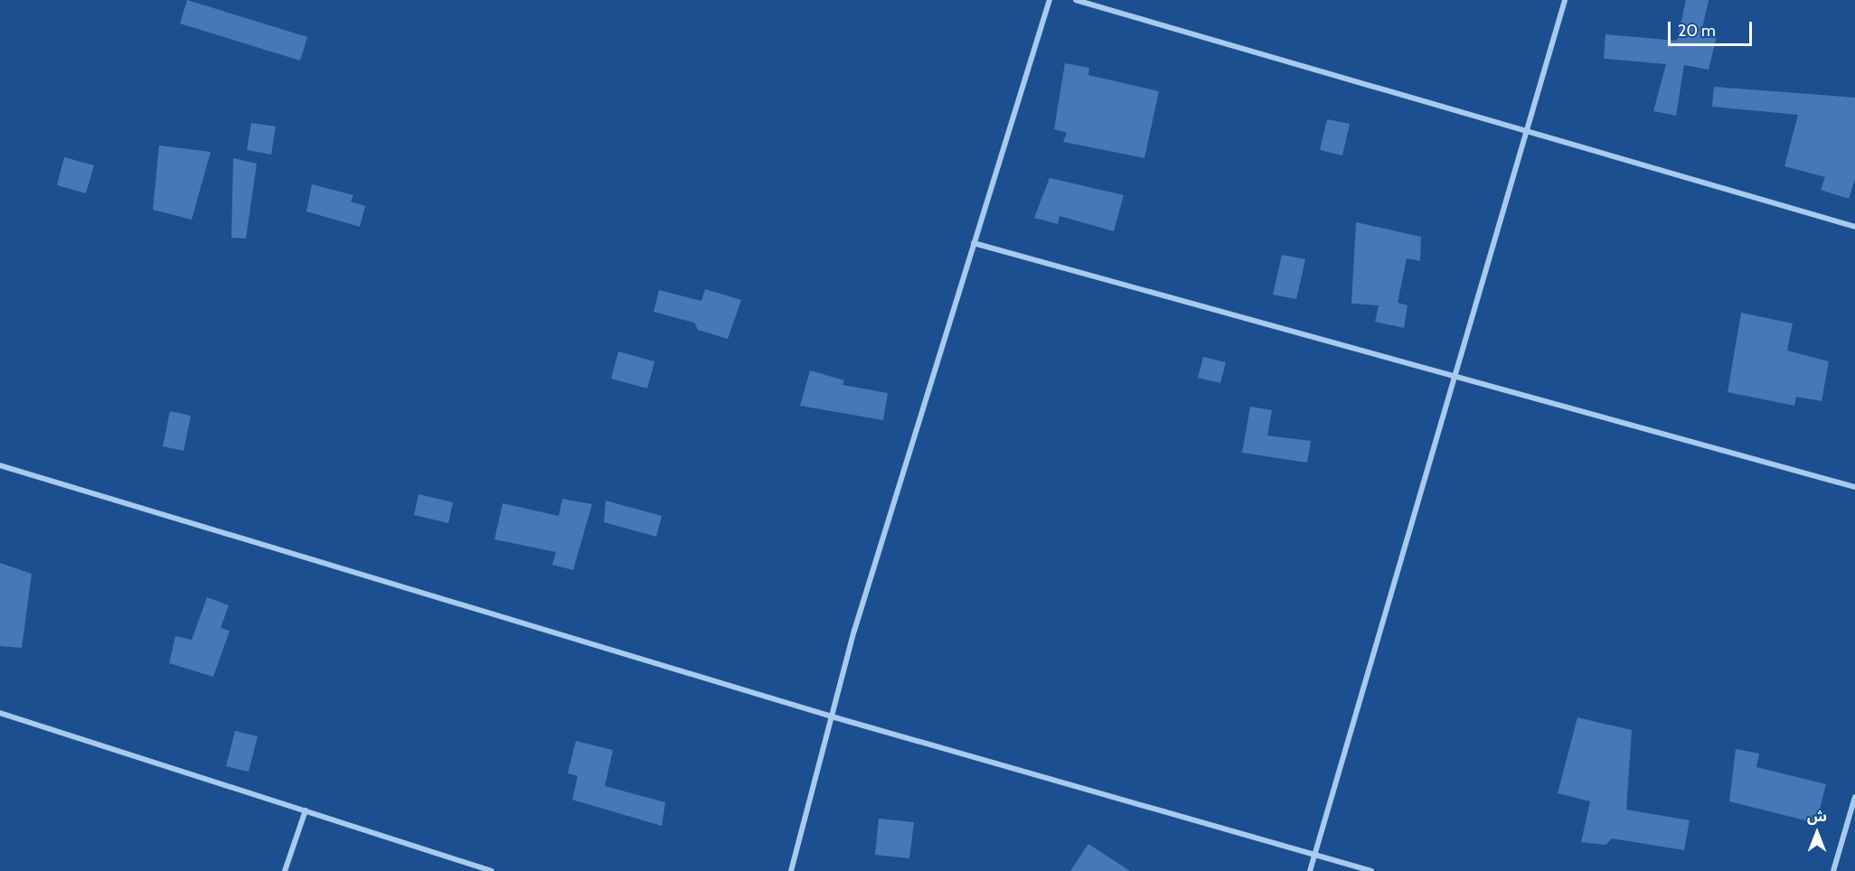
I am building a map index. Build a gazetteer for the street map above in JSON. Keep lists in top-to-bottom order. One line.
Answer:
{"scale_bar":"20 m","north":"top"}
